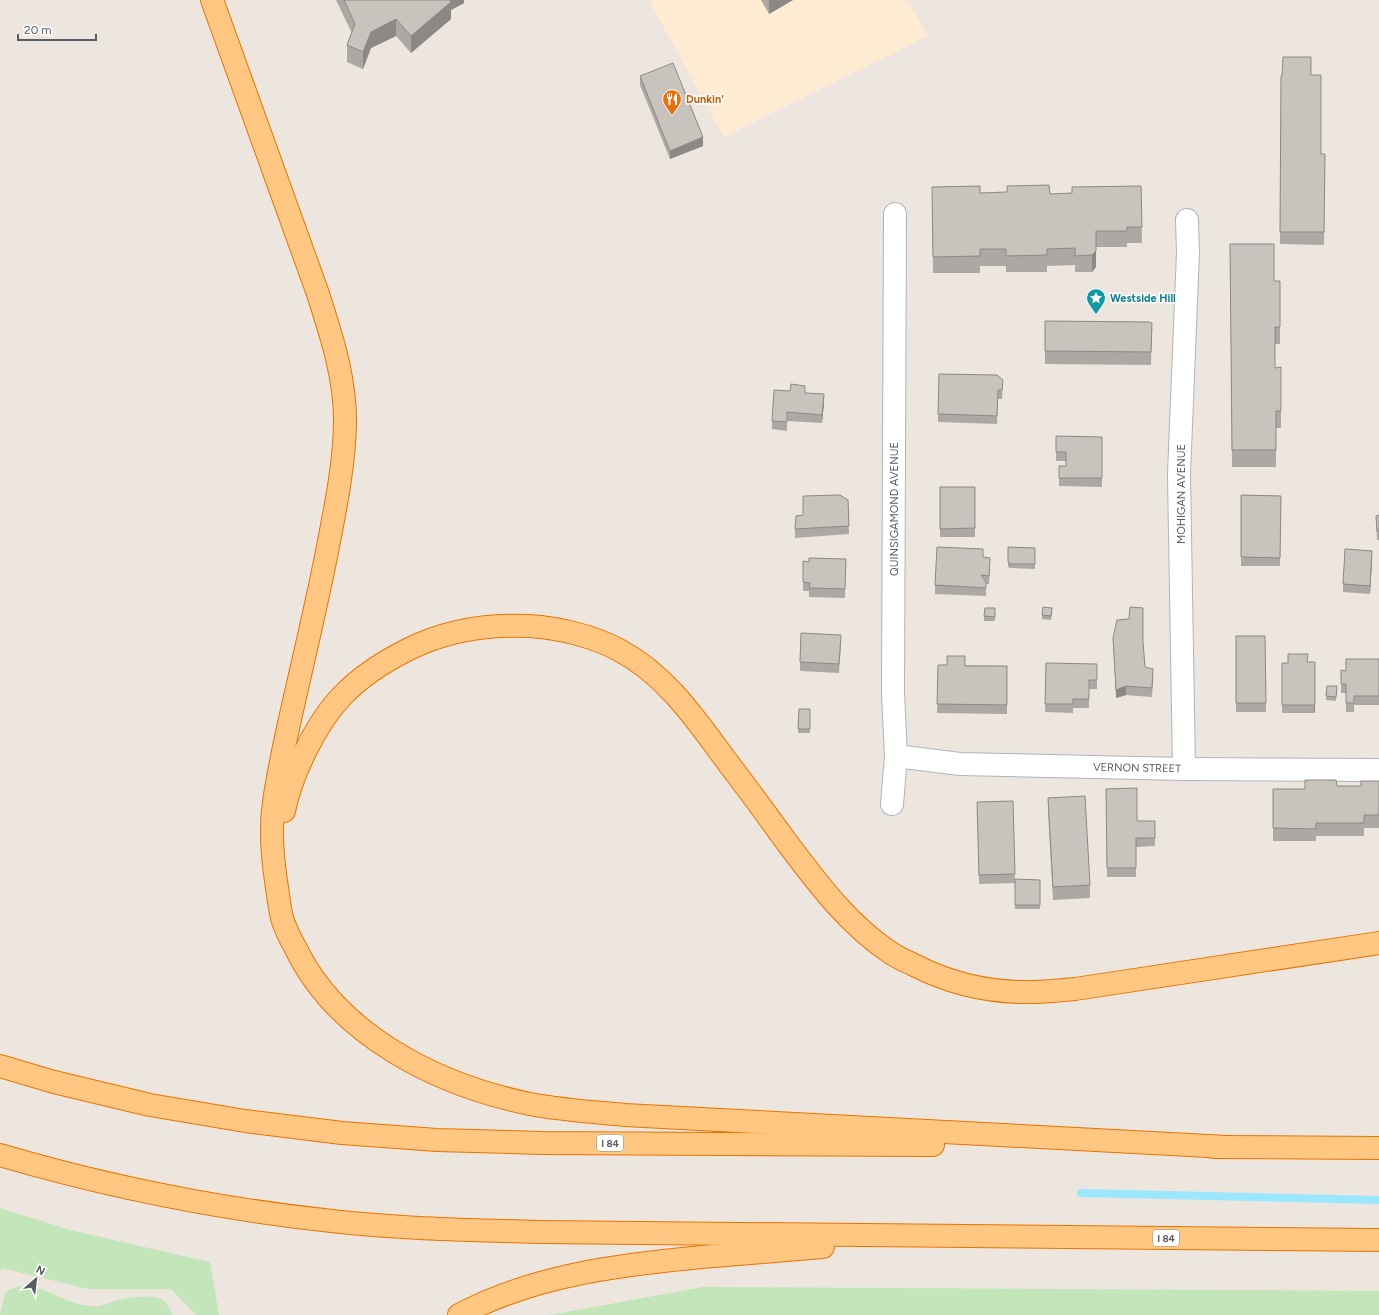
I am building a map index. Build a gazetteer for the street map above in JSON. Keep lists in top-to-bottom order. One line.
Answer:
{"streets":{"highway":["I 84"],"street":["MOHIGAN AVENUE","QUINSIGAMOND AVENUE","VERNON STREET"]},"crossings":[["MOHIGAN AVENUE","VERNON STREET"],["QUINSIGAMOND AVENUE","VERNON STREET"]],"places":{"restaurant":["Dunkin'"],"place":["Westside Hill"]},"scale_bar":"20 m","north":"top right"}
